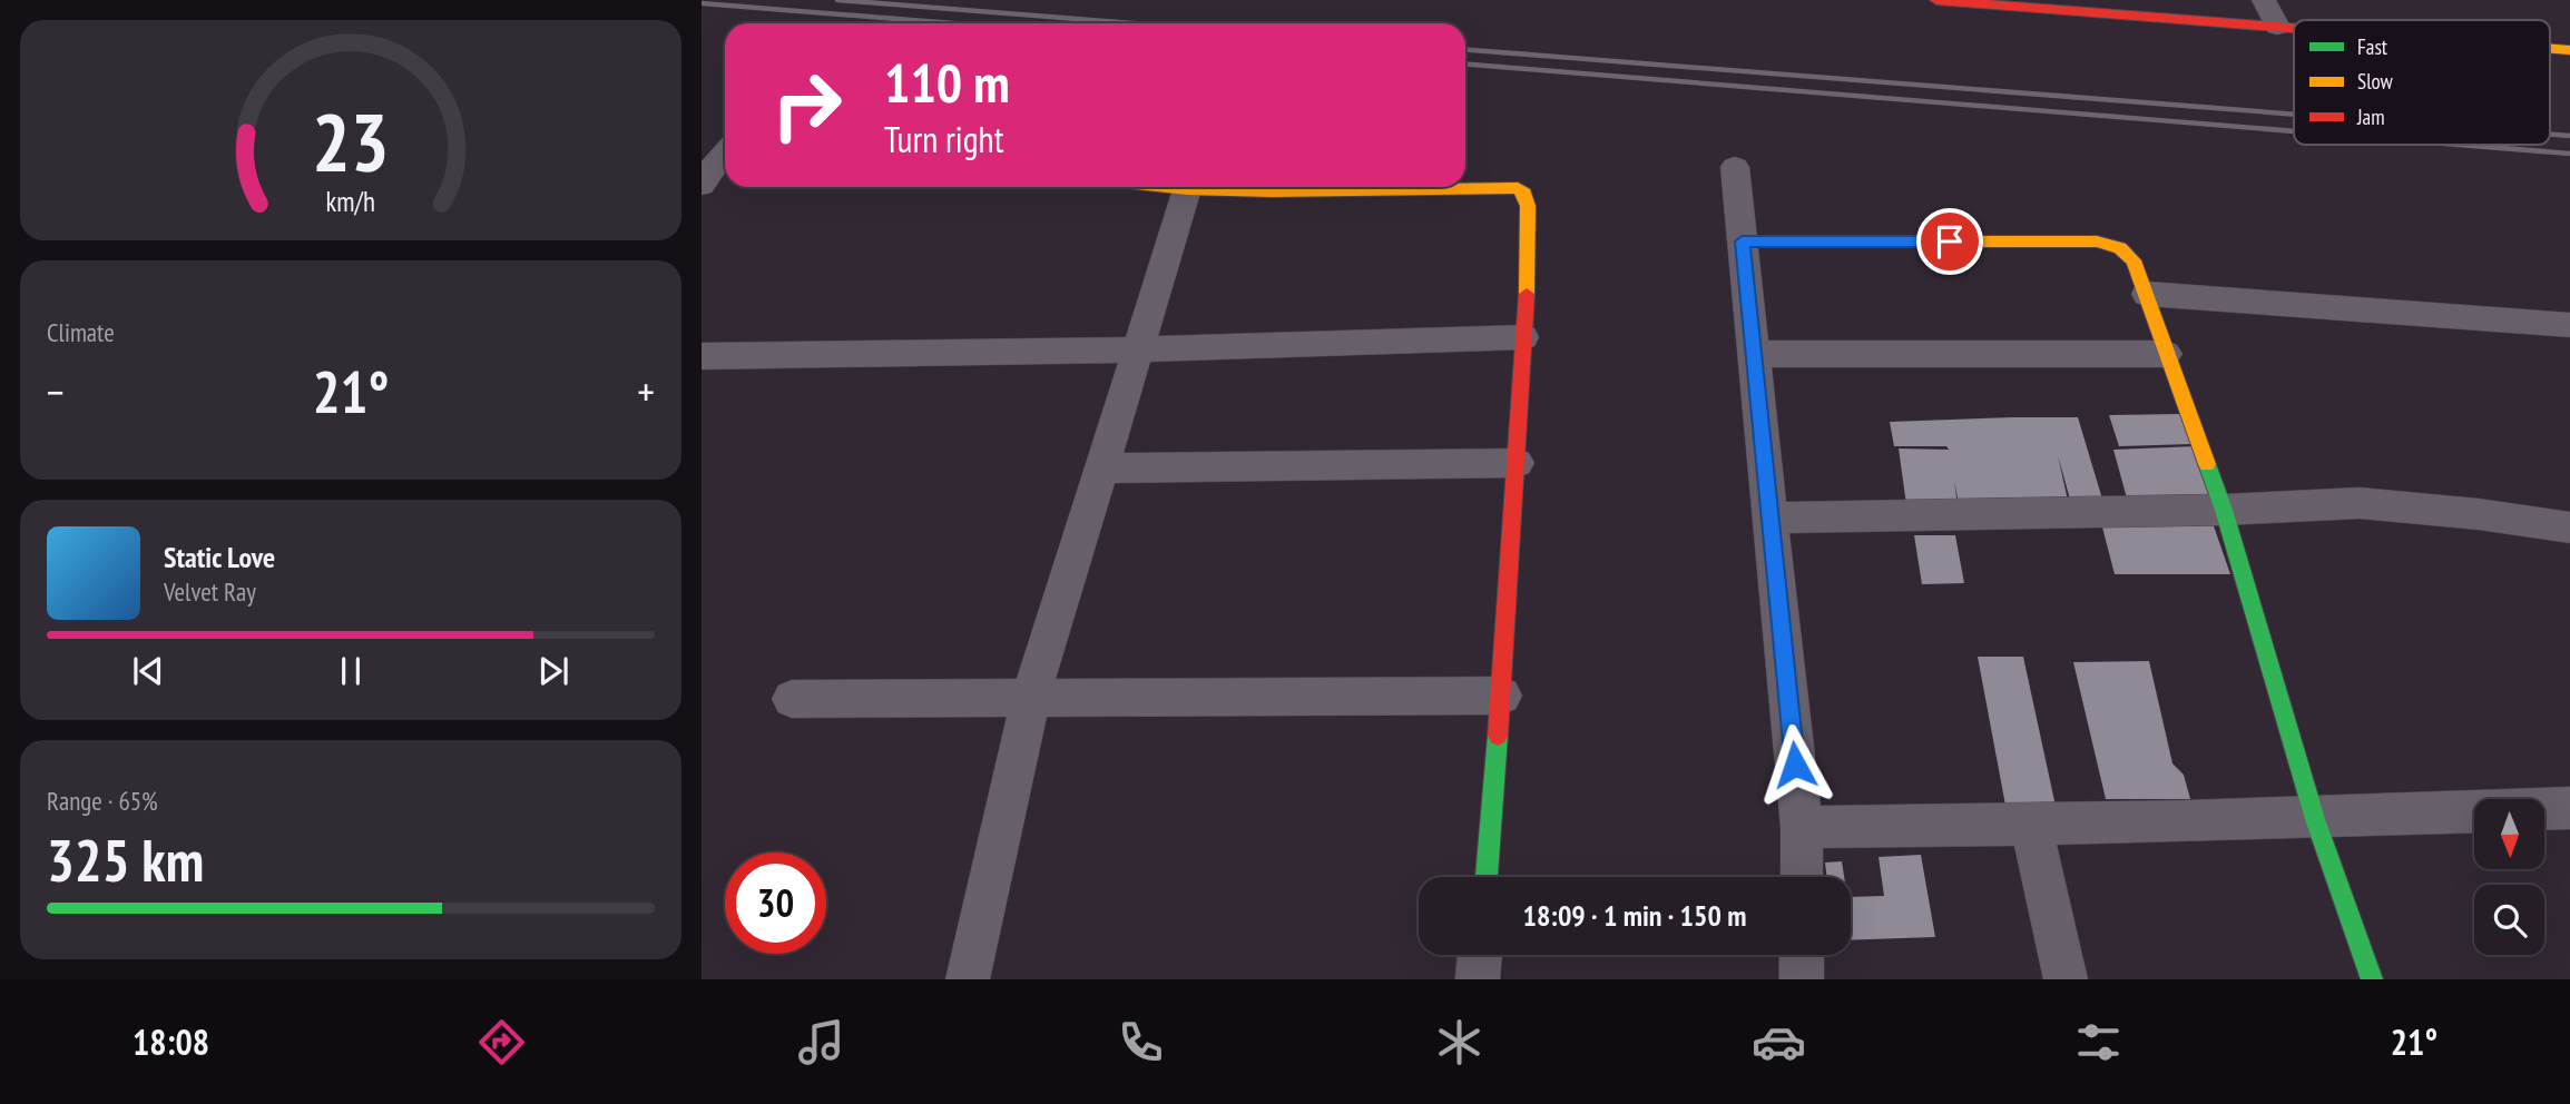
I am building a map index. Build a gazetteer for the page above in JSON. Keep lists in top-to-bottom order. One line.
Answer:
{"legend":["Fast","Slow","Jam"],"north":"bottom","page":{"turn":["110 m","Turn right"],"tile":["Climate",["Range · 65%","325 km"]],"heat":["−","21°","+"],"song":["Static Love","Velvet Ray"],"limit":"30","trip":"18:09 · 1 min · 150 m","tabs":["18:08","21°"],"gauge":["23","km/h"]}}
